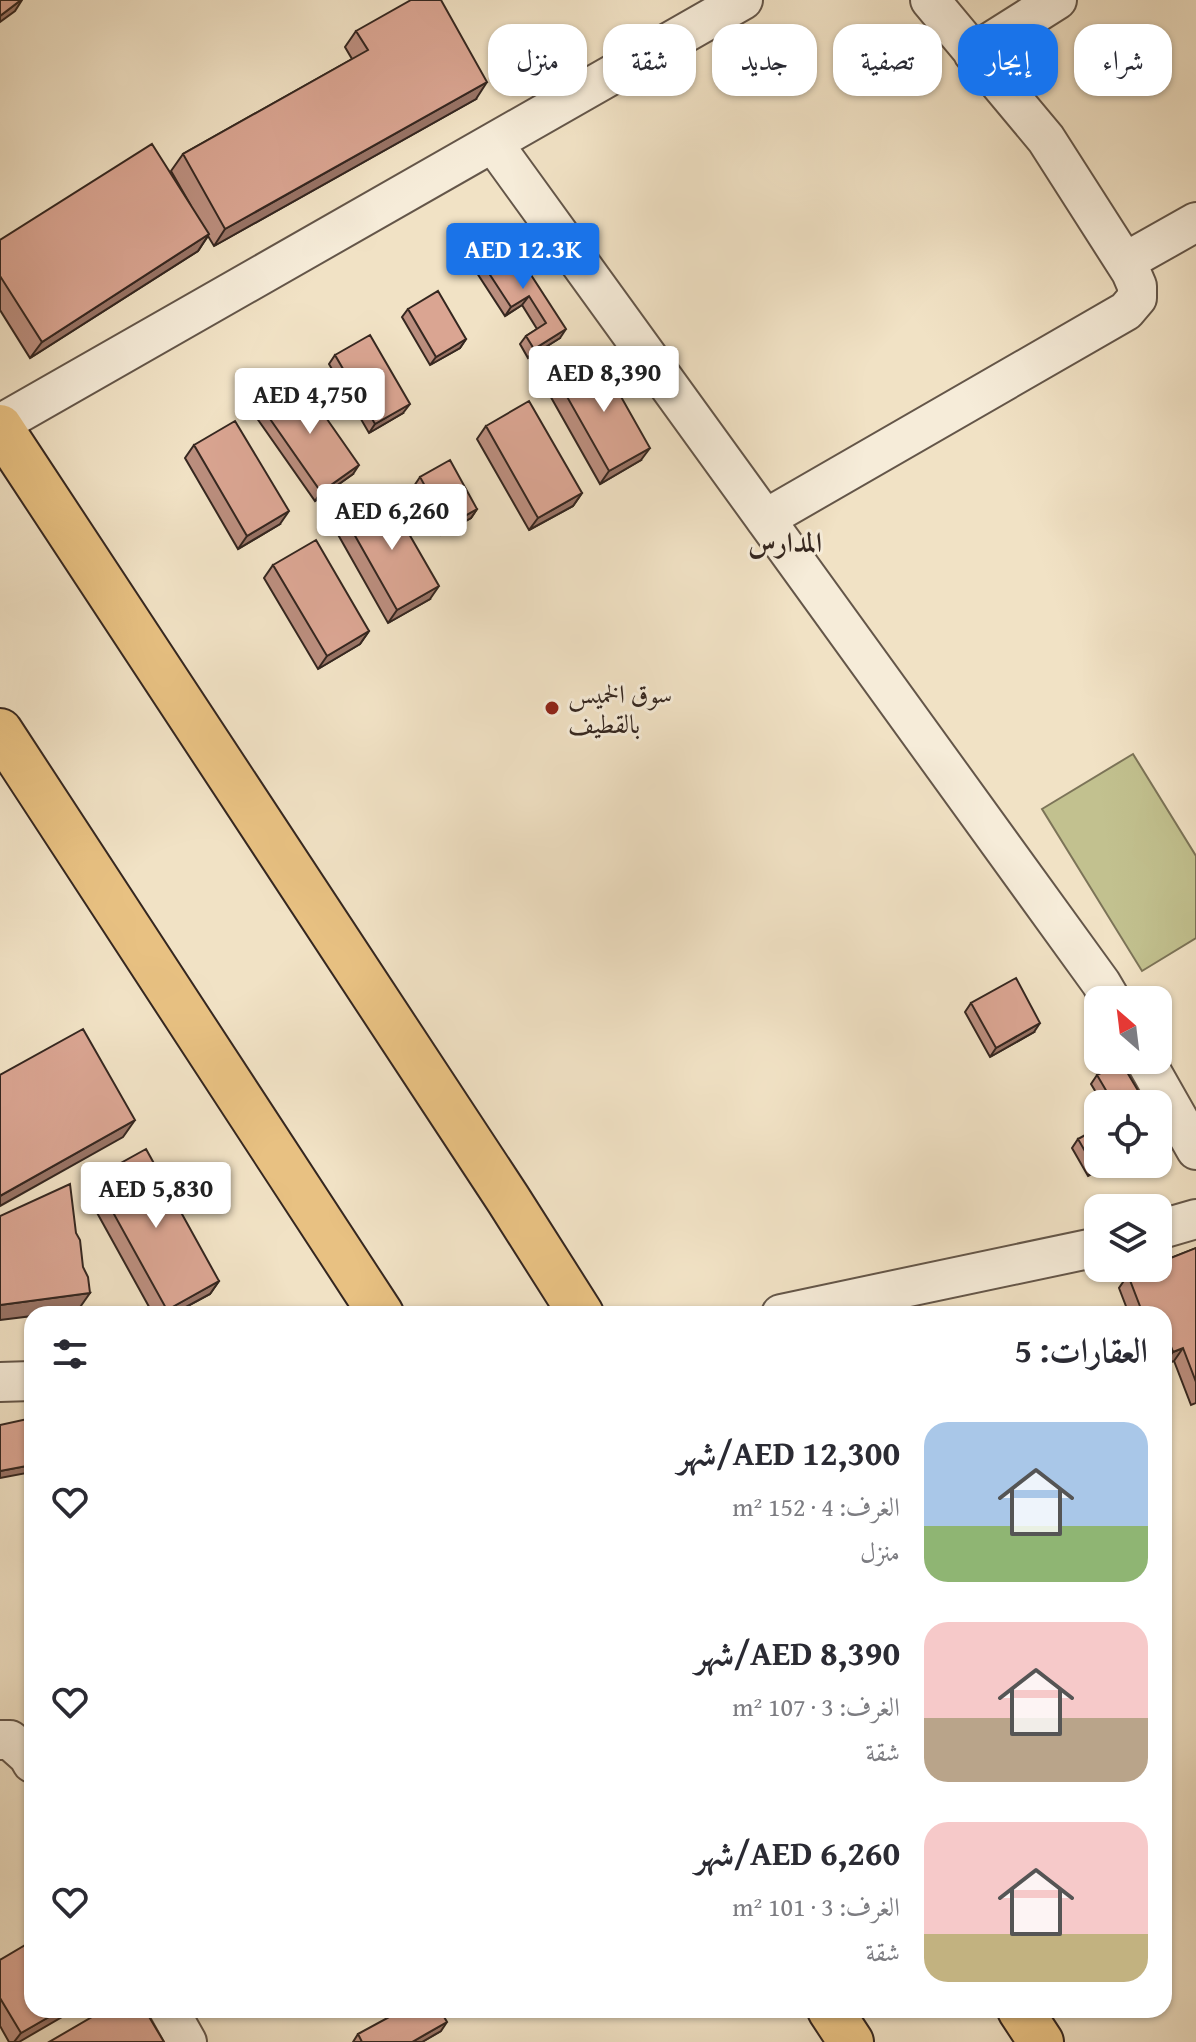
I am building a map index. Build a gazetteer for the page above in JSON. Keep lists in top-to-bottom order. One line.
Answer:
{"districts":["المدارس"],"places":["سوق الخميس بالقطيف"],"north":"top left","page":{"chip":["شراء","إيجار","تصفية","جديد","شقة","منزل"],"price":["AED 12.3K","AED 8,390","AED 4,750","AED 6,260","AED 5,830"],"heading":"العقارات: 5","list":[{"name":"AED 12,300/شهر","note":"الغرف: 4 · 152 m² · منزل"},{"name":"AED 8,390/شهر","note":"الغرف: 3 · 107 m² · شقة"},{"name":"AED 6,260/شهر","note":"الغرف: 3 · 101 m² · شقة"}]}}
